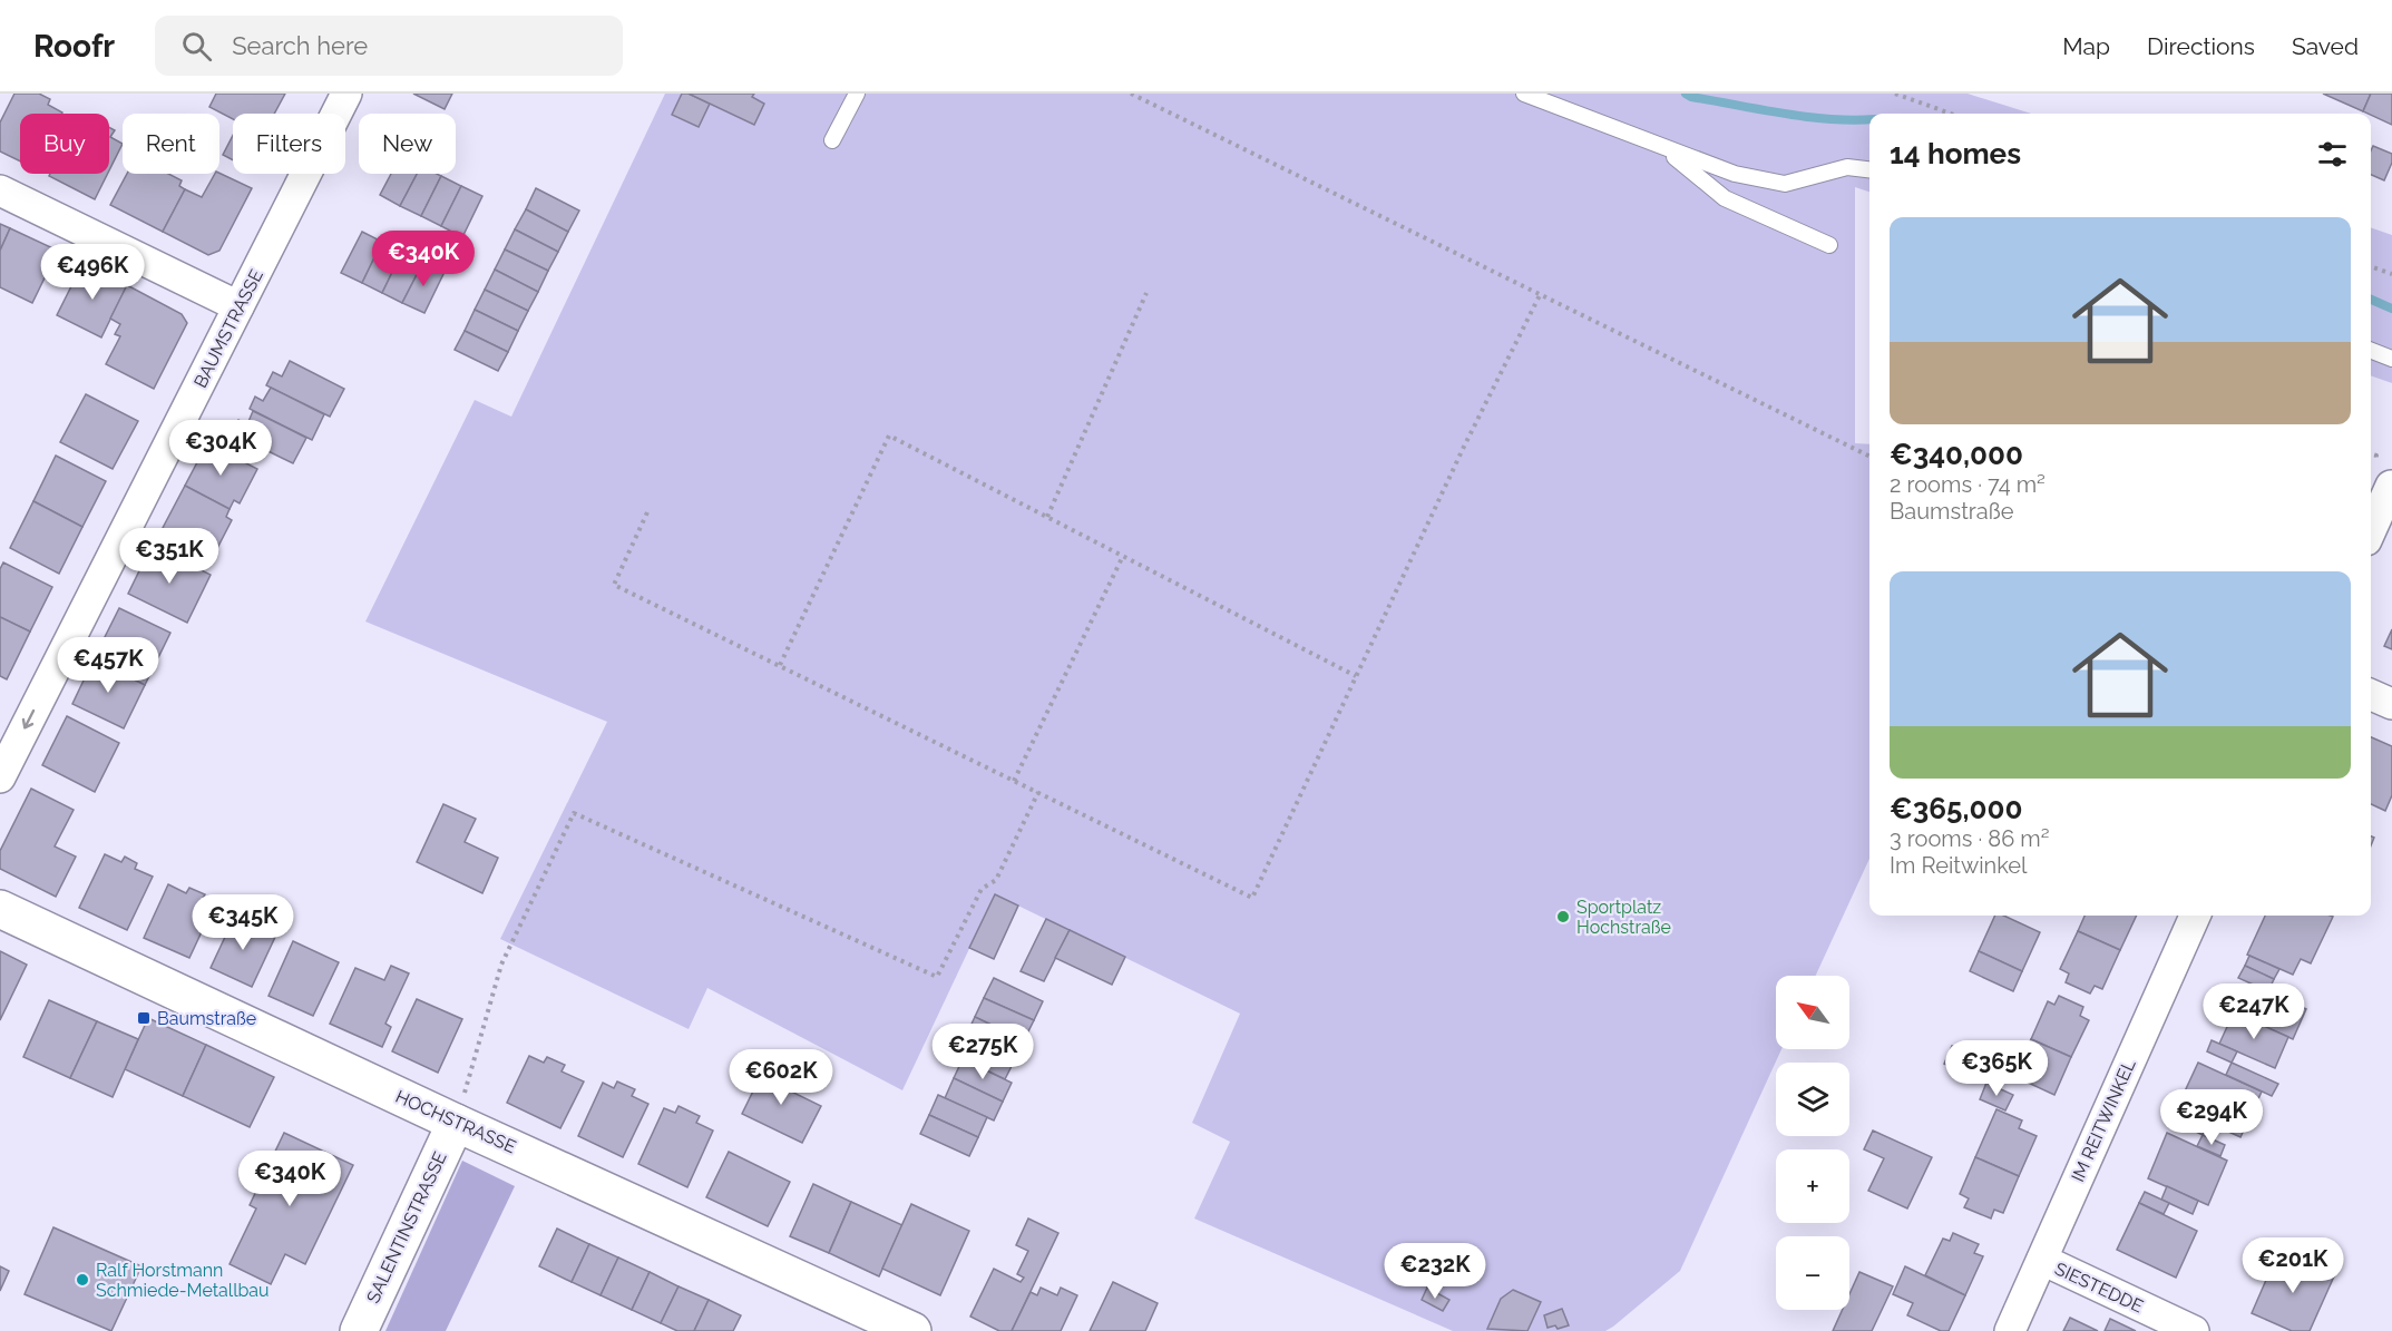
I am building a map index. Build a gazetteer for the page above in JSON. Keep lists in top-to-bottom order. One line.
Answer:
{"streets":{"street":["BAUMSTRASSE","IM REITWINKEL","HOCHSTRASSE","SALENTINSTRASSE","SIESTEDDE"]},"crossings":[["IM REITWINKEL","SIESTEDDE"],["HOCHSTRASSE","SALENTINSTRASSE"]],"one_way":["BAUMSTRASSE"],"places":{"other":["Sportplatz Hochstraße","Ralf Horstmann Schmiede-Metallbau"],"transit":["Baumstraße"]},"north":"top left","page":{"header":"Roofr","search":"Search here","nav":["Map","Directions","Saved"],"chip":["Buy","Rent","Filters","New"],"heading":"14 homes","list":[{"name":"€340,000","note":"2 rooms · 74 m² · Baumstraße"},{"name":"€365,000","note":"3 rooms · 86 m² · Im Reitwinkel"}],"price":["€340K","€496K","€304K","€351K","€457K","€345K","€247K","€275K","€365K","€602K","€294K","€340K","€201K","€232K"],"map_buttons":["+","−"]}}
